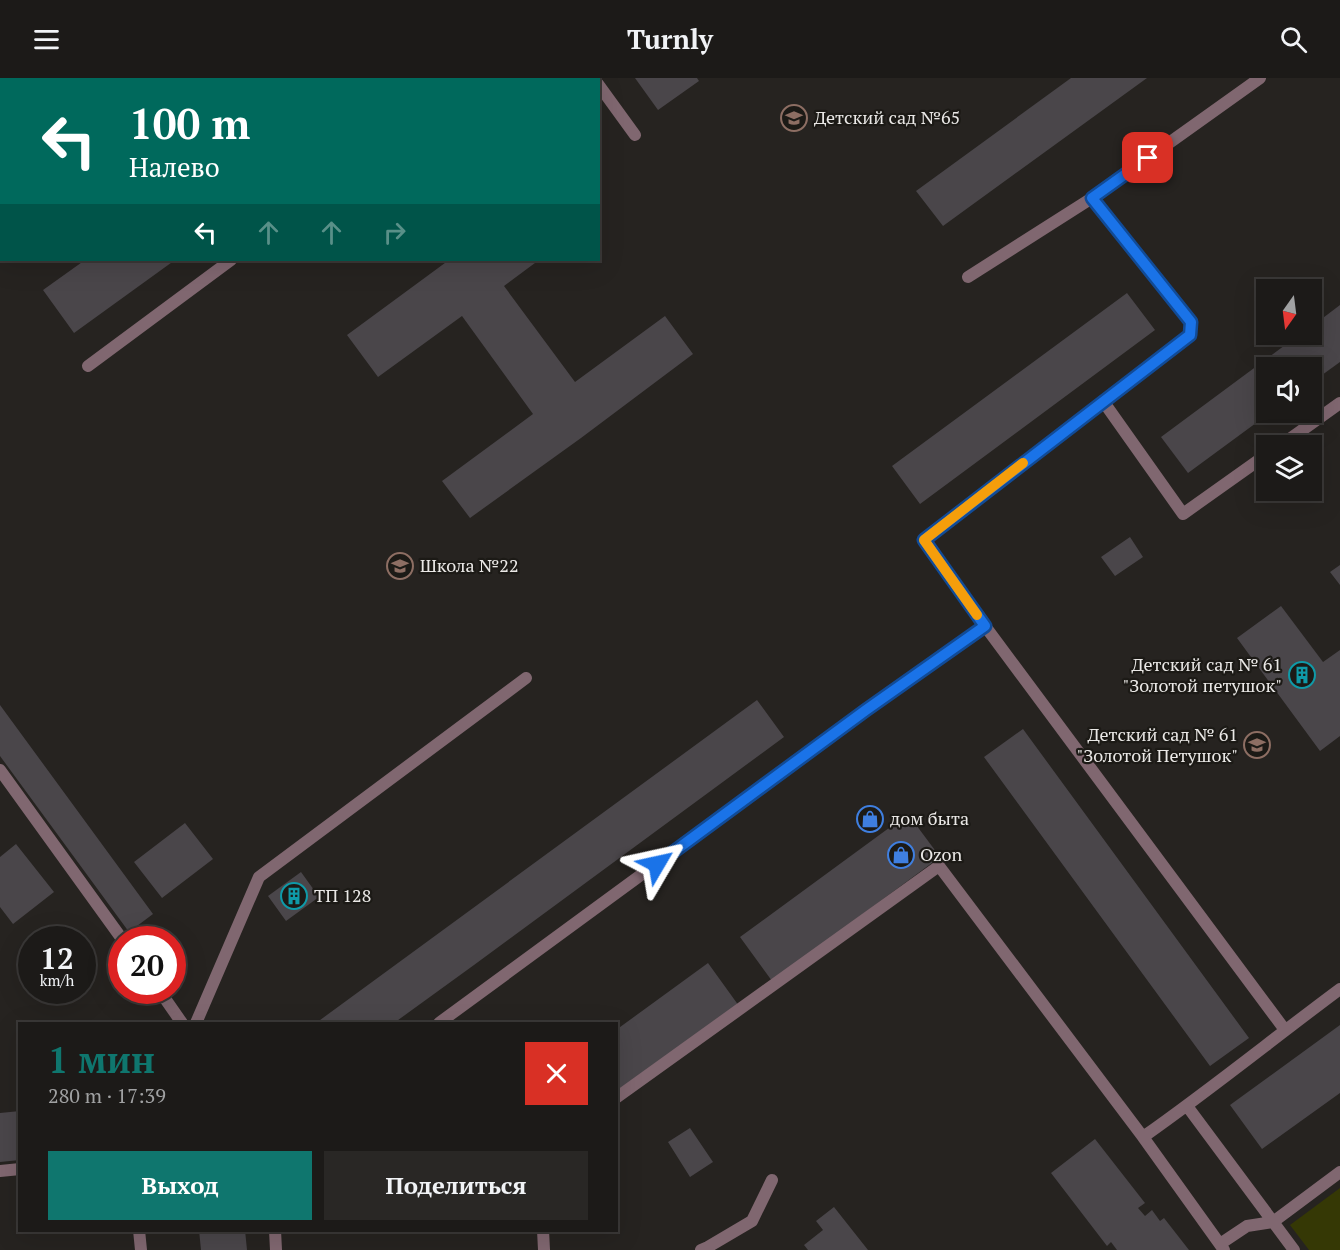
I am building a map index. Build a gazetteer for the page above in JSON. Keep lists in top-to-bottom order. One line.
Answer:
{"places":{"school or university":["Детский сад №65","Школа №22","Детский сад № 61 \"Золотой Петушок\""],"building":["Детский сад № 61 \"Золотой петушок\"","ТП 128"],"shop":["дом быта","Ozon"]},"north":"bottom","page":{"header":"Turnly","turn":["100 m","Налево"],"speed":"12 km/h","limit":"20","heading":["1 мин","280 m · 17:39"],"buttons":["Выход","Поделиться"]}}
